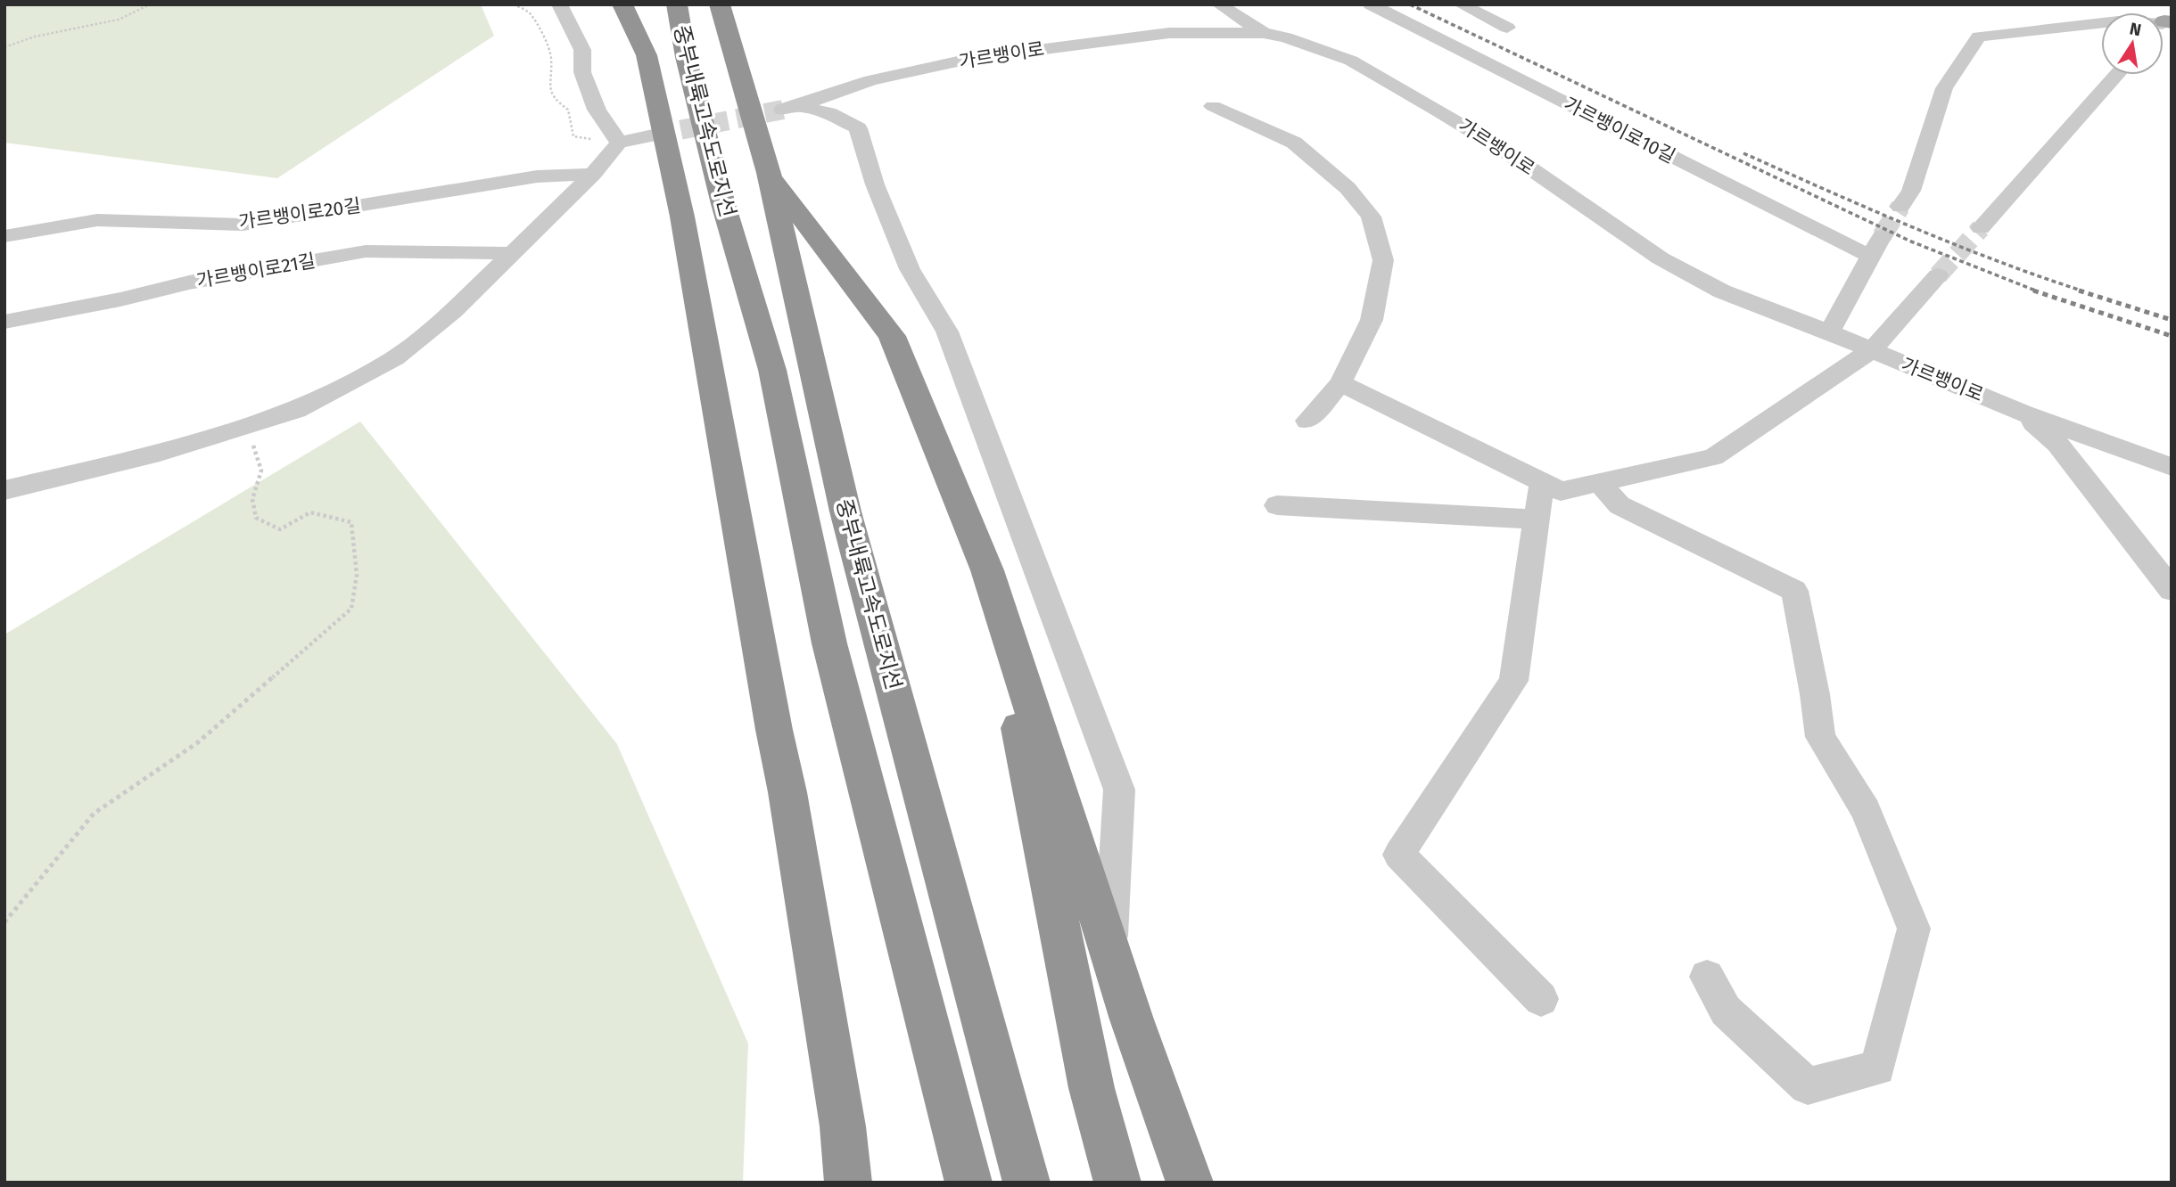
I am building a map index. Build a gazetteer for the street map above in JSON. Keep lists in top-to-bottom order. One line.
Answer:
{"streets":{"highway":["중부내륙고속도로지선"],"street":["가르뱅이로","가르뱅이로10길","가르뱅이로20길","가르뱅이로21길"]},"north":"top"}
